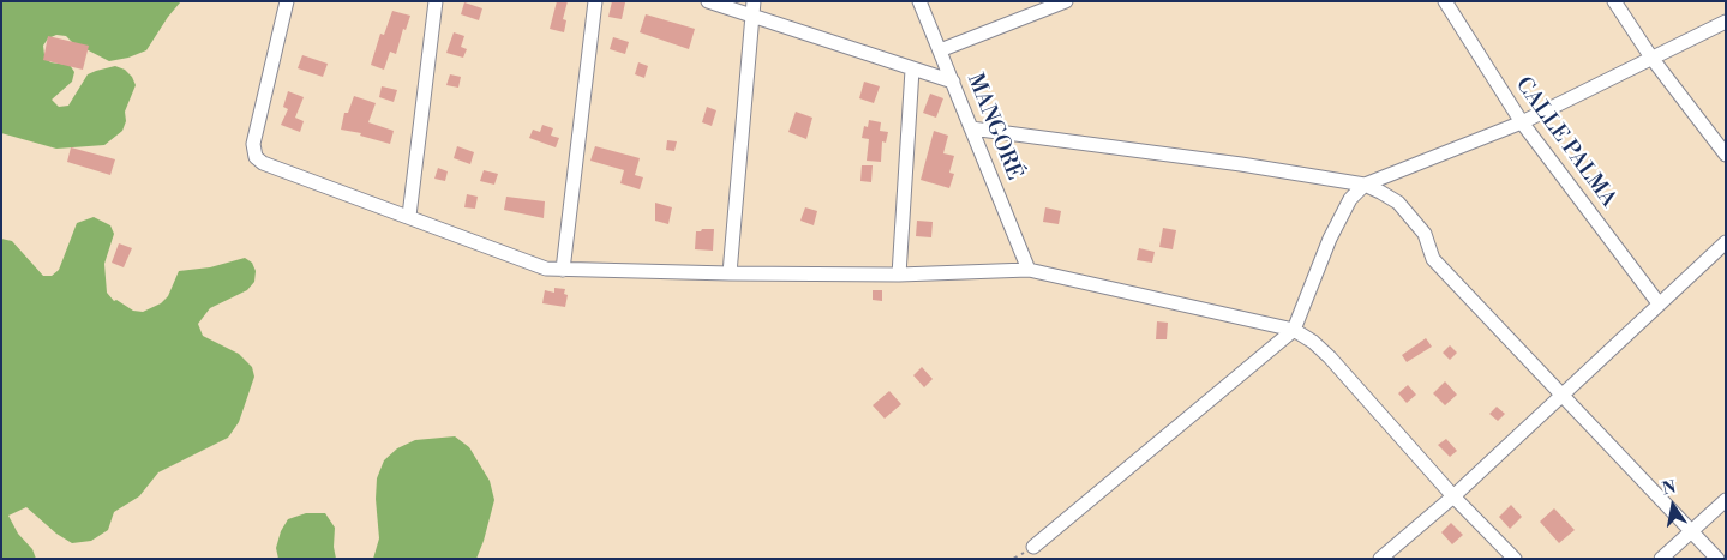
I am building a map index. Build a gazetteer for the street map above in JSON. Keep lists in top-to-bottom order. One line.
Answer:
{"streets":{"street":["MANGORÉ","CALLE PALMA"]},"north":"top"}
